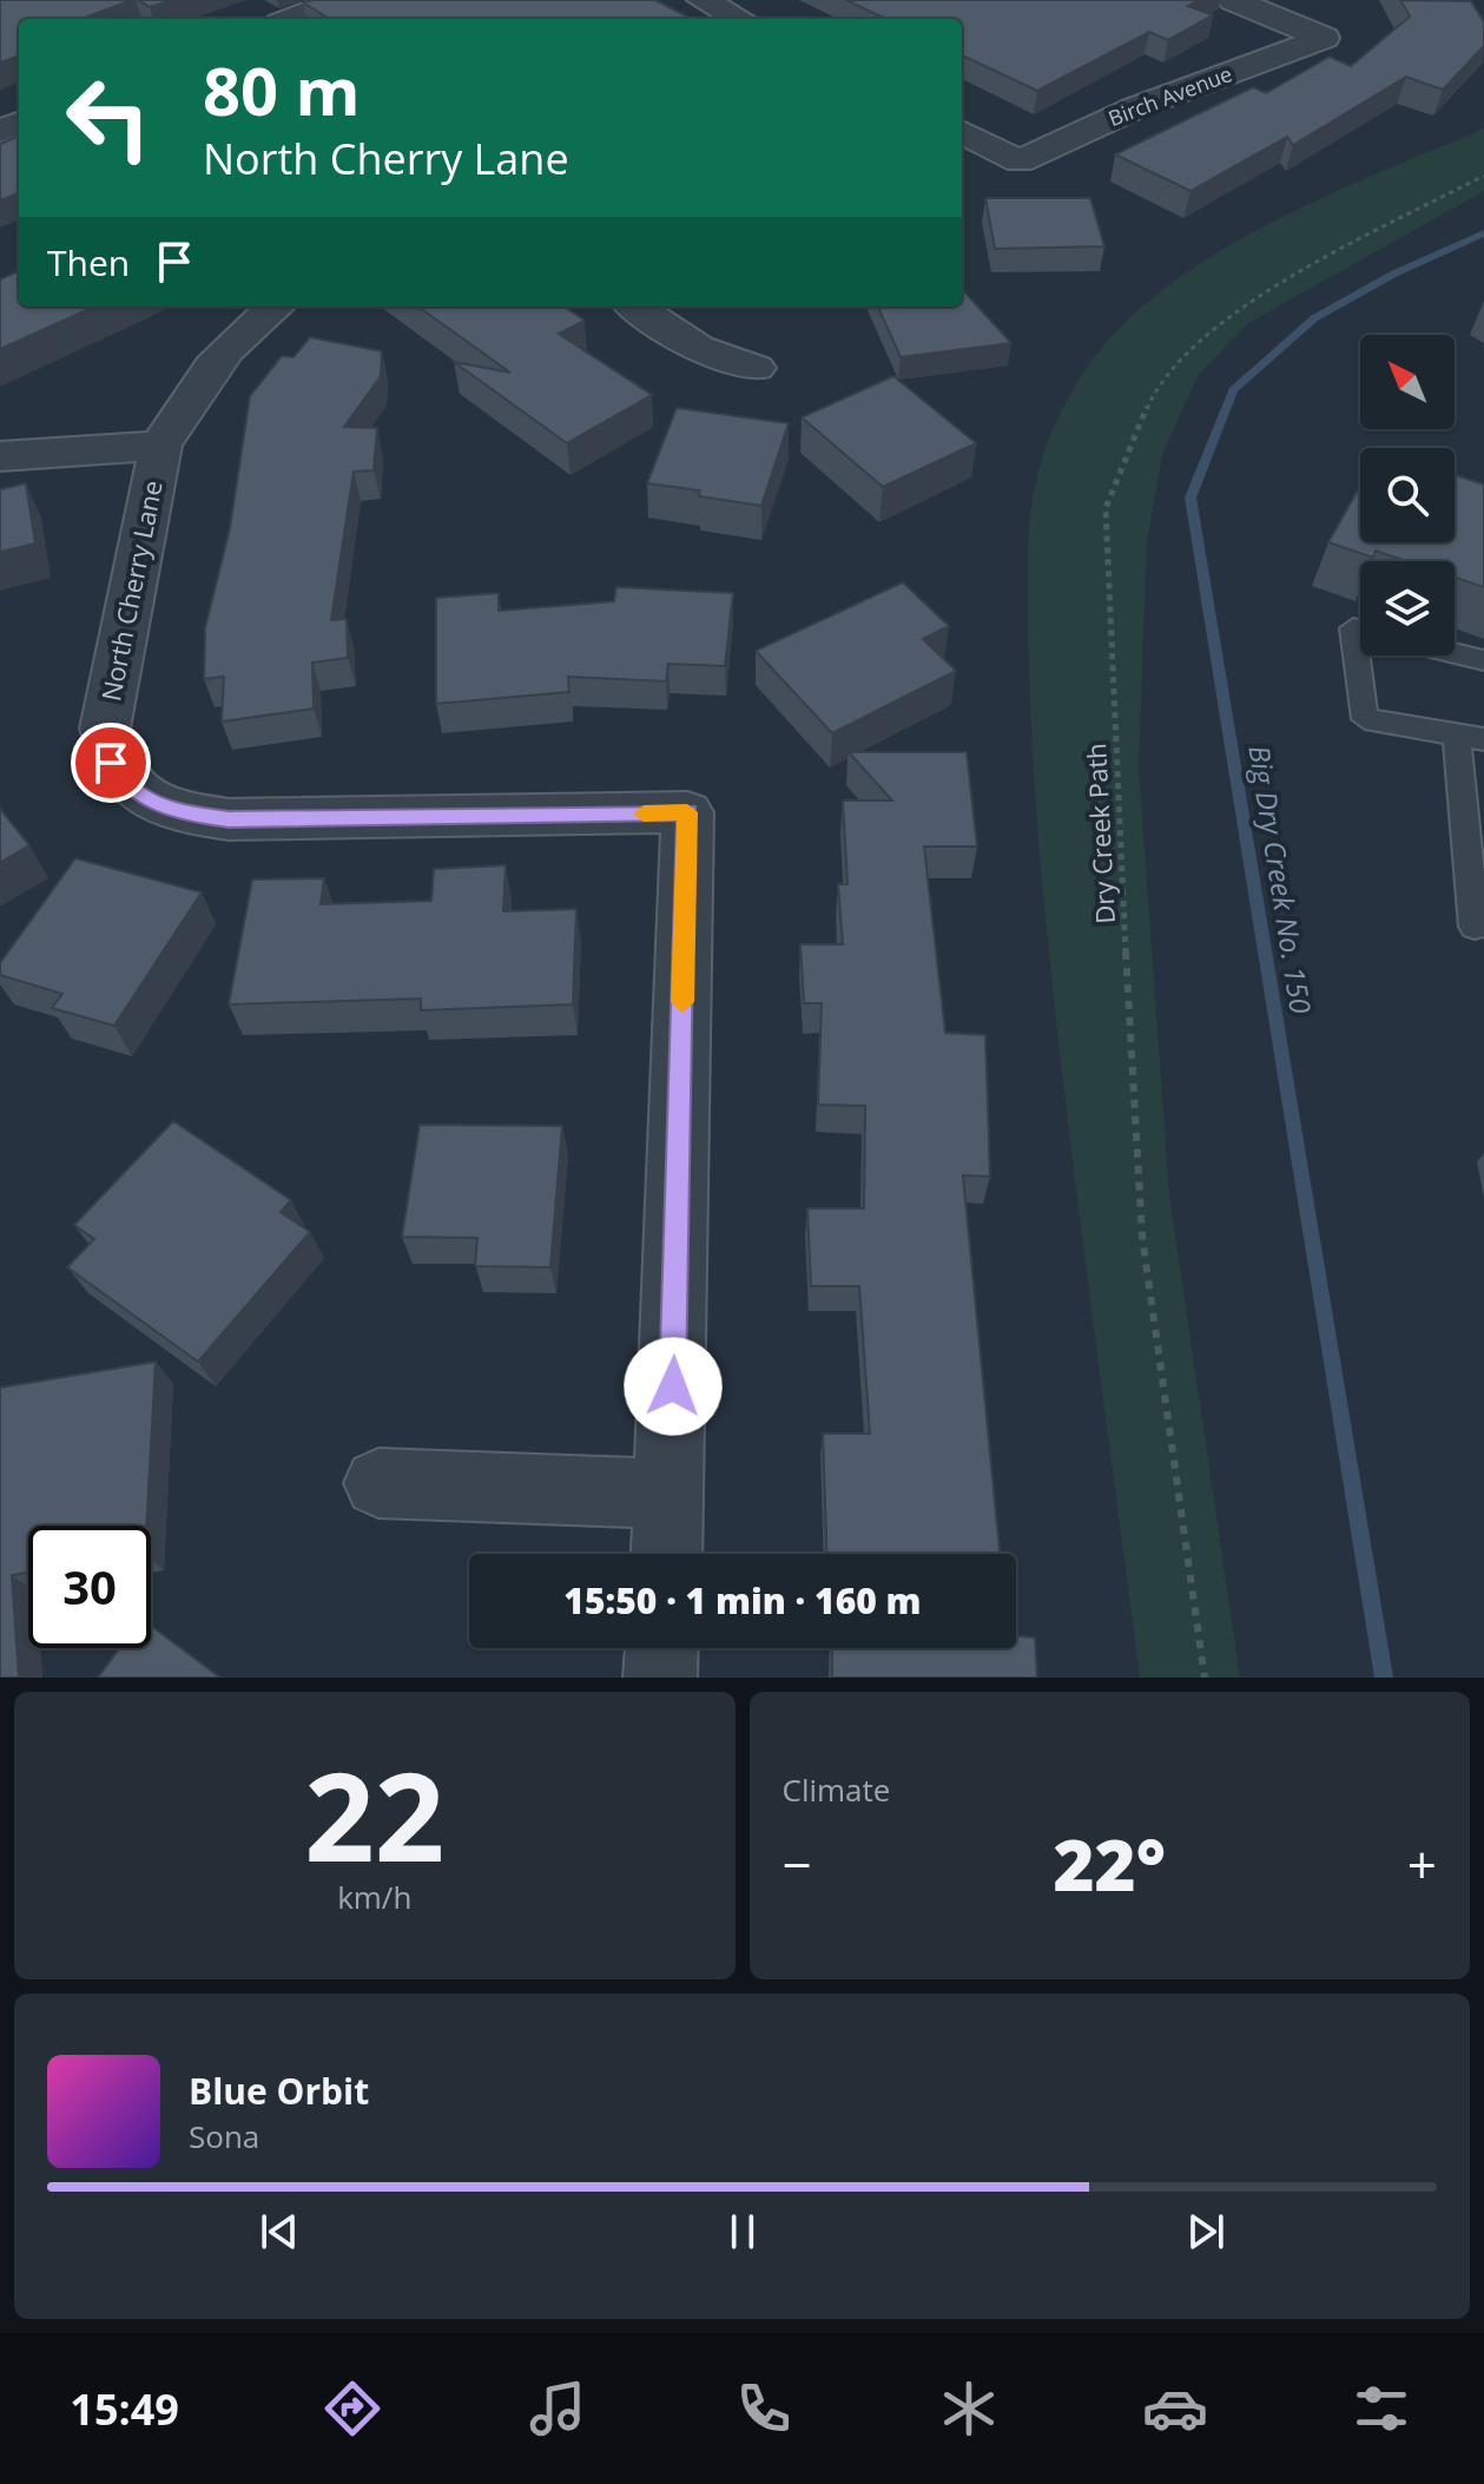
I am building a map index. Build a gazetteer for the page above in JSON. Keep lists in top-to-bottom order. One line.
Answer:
{"streets":{"street":["Birch Avenue","North Cherry Lane"],"path":["Dry Creek Path"]},"water":["Big Dry Creek No. 150"],"north":"top left","page":{"turn":["80 m","North Cherry Lane"],"then":"Then","limit":"30","trip":"15:50 · 1 min · 160 m","tile":[["22","km/h"],"Climate"],"heat":["−","22°","+"],"song":["Blue Orbit","Sona"],"tabs":"15:49"}}
